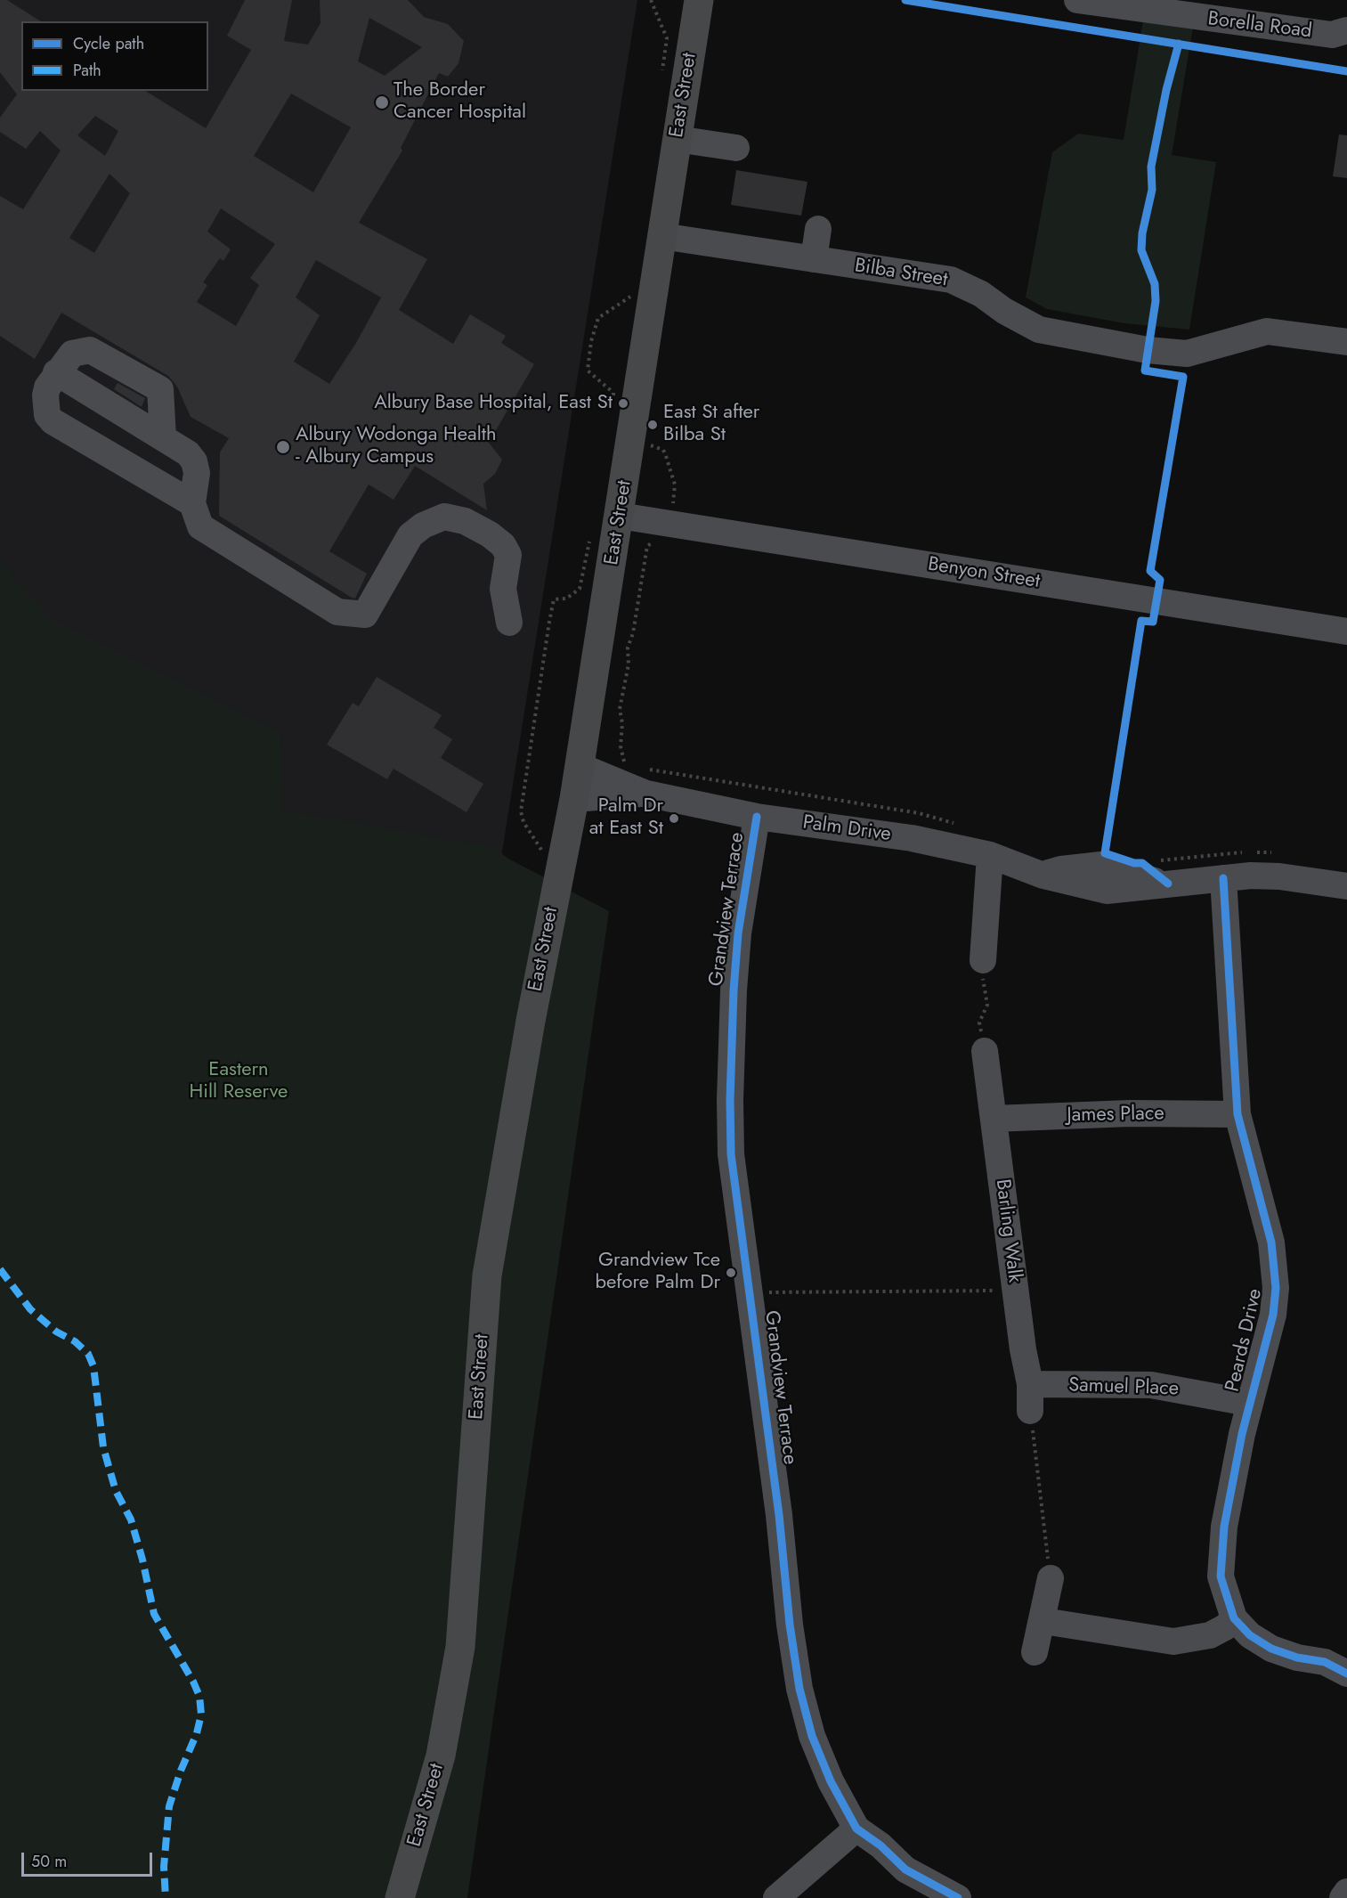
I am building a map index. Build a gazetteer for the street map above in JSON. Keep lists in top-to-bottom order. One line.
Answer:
{"streets":{"main road":["East Street"],"street":["Borella Road","Bilba Street","Benyon Street","Palm Drive","Grandview Terrace","James Place","Barling Walk","Peards Drive","Samuel Place"]},"crossings":[["East Street","Bilba Street"],["East Street","Benyon Street"],["East Street","Palm Drive"],["Palm Drive","Grandview Terrace"],["Palm Drive","Peards Drive"],["James Place","Barling Walk"],["James Place","Peards Drive"],["Barling Walk","Samuel Place"],["Peards Drive","Samuel Place"]],"parks":["Eastern Hill Reserve"],"places":["The Border Cancer Hospital","Albury Base Hospital, East St","East St after Bilba St","Albury Wodonga Health - Albury Campus","Palm Dr at East St","Grandview Tce before Palm Dr"],"legend":["Cycle path","Path"],"scale_bar":"50 m"}
